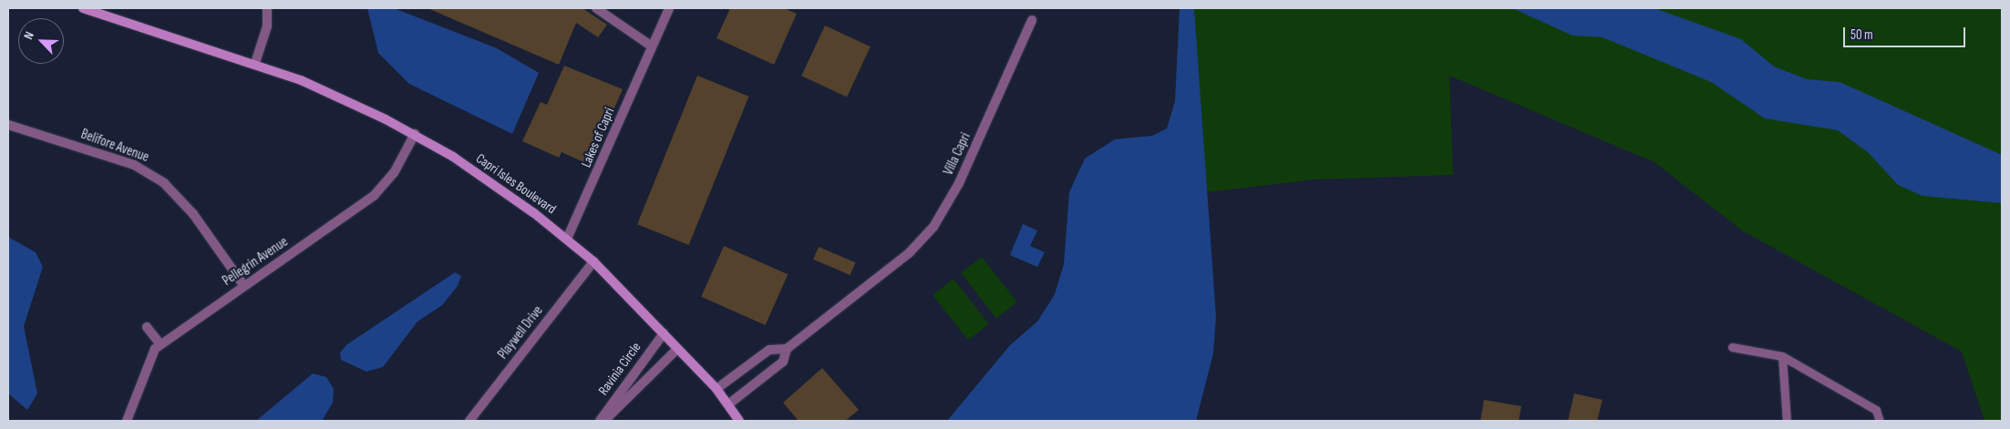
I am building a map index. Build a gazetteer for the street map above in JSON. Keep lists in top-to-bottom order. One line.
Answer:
{"streets":{"street":["Lakes of Capri","Belifore Avenue","Villa Capri","Capri Isles Boulevard","Pellegrin Avenue","Playwell Drive","Ravinia Circle"]},"crossings":[["Lakes of Capri","Capri Isles Boulevard"],["Belifore Avenue","Pellegrin Avenue"],["Capri Isles Boulevard","Pellegrin Avenue"],["Capri Isles Boulevard","Playwell Drive"],["Capri Isles Boulevard","Ravinia Circle"]],"scale_bar":"50 m","north":"top left"}
